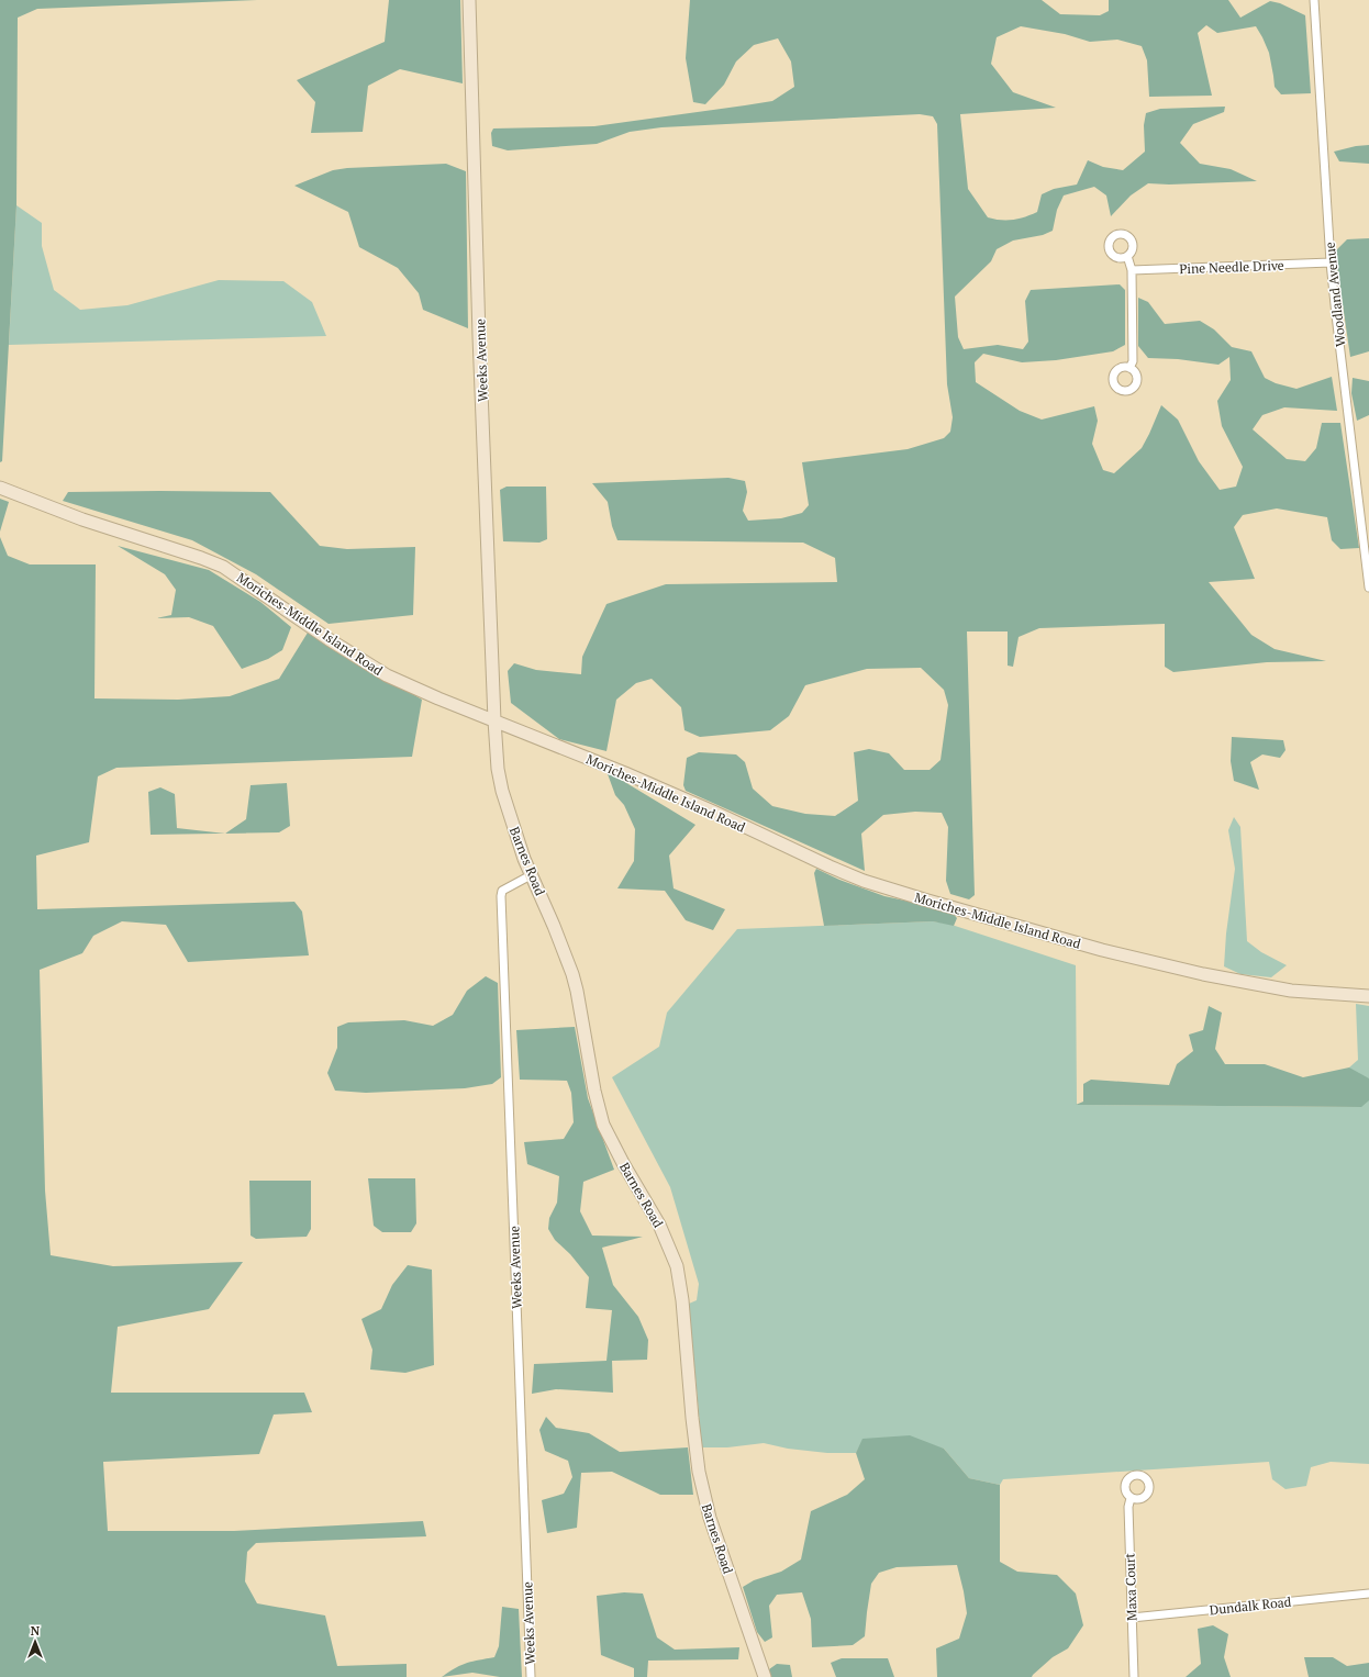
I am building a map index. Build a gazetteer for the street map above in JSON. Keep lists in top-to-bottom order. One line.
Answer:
{"streets":{"street":["Pine Needle Drive","Woodland Avenue","Weeks Avenue","Moriches-Middle Island Road","Barnes Road","Maxa Court","Dundalk Road"]},"crossings":[["Pine Needle Drive","Woodland Avenue"],["Weeks Avenue","Moriches-Middle Island Road"],["Weeks Avenue","Barnes Road"],["Moriches-Middle Island Road","Barnes Road"],["Maxa Court","Dundalk Road"]],"north":"top"}
